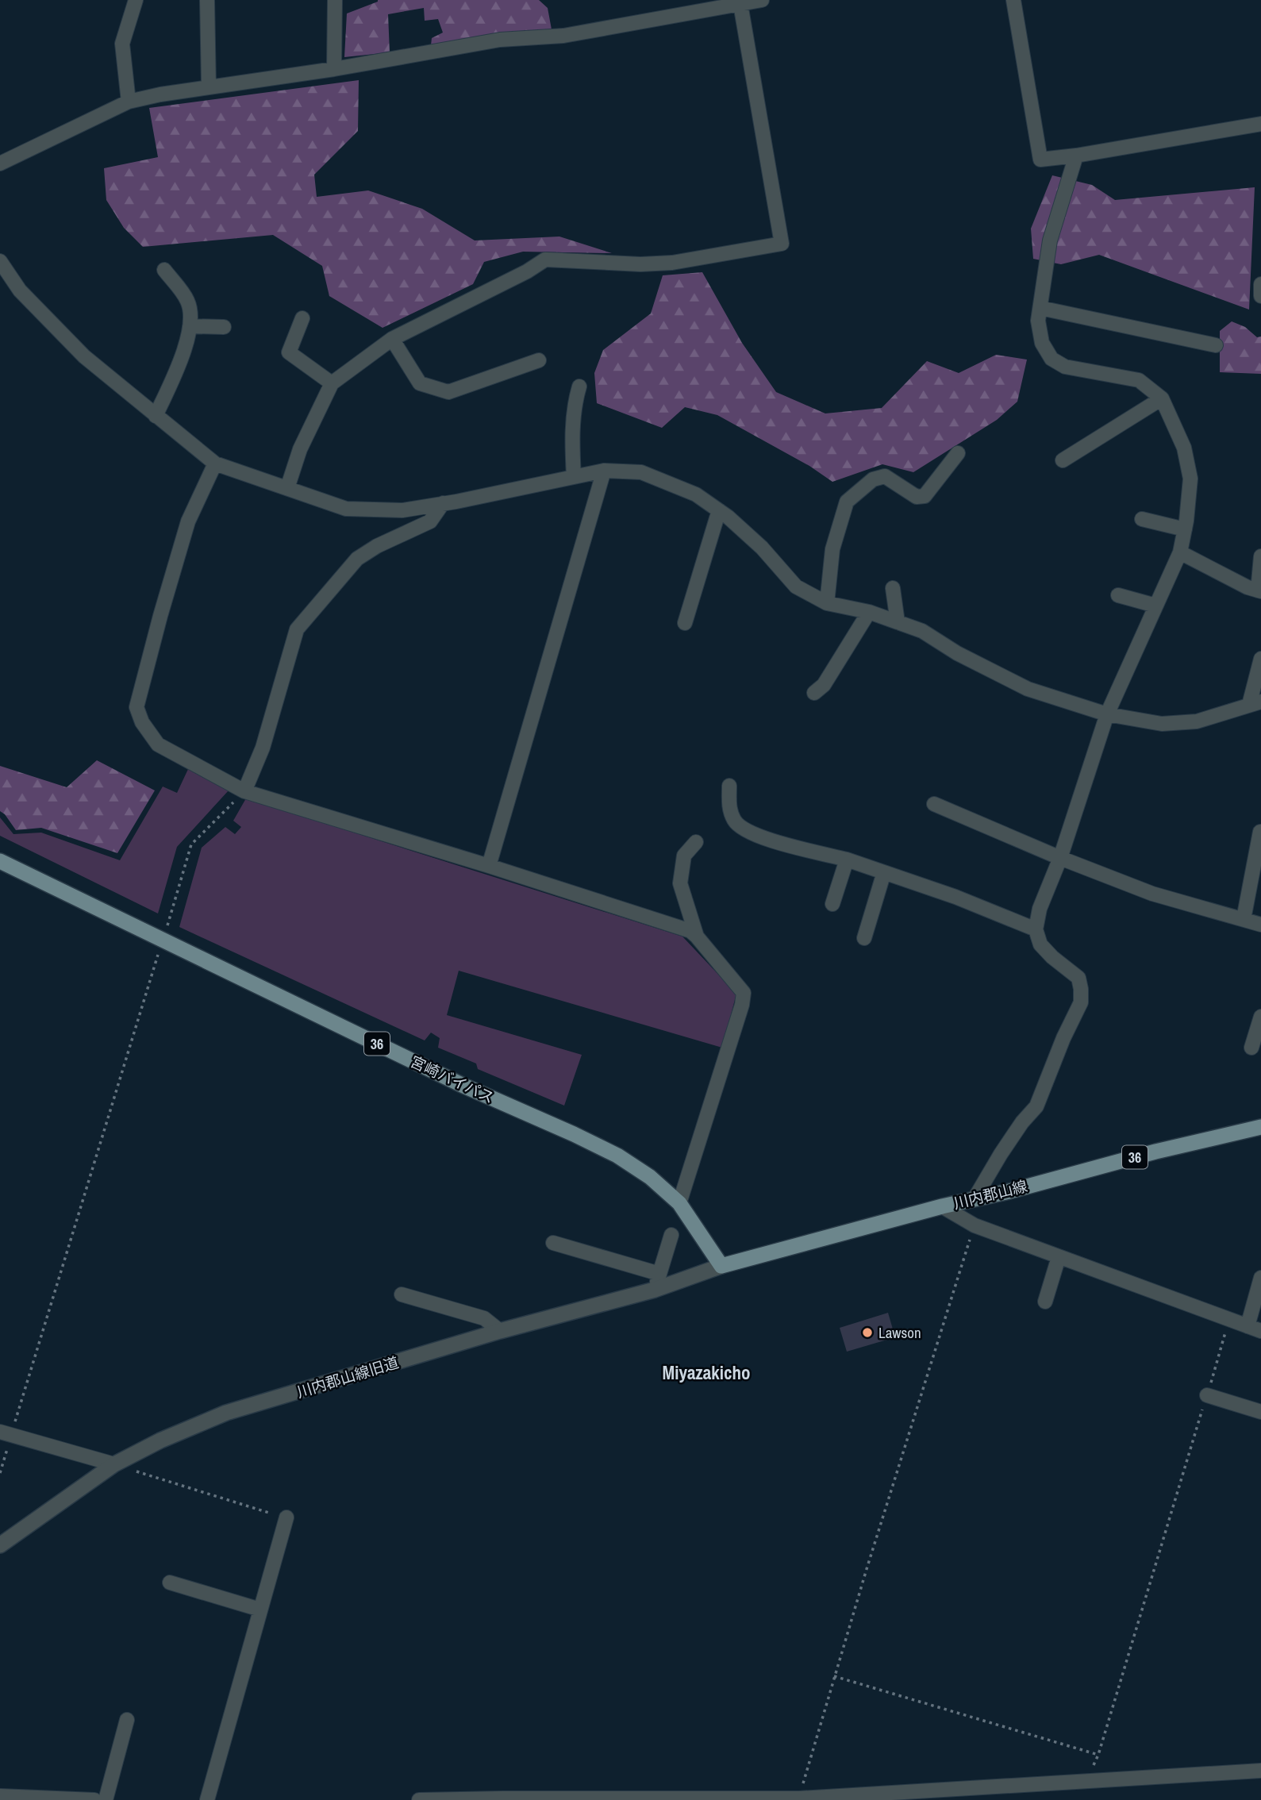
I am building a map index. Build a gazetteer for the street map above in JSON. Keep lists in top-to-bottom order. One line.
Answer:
{"streets":{"main road":["36","宮崎バイパス","川内郡山線"],"street":["川内郡山線旧道"]},"crossings":[["宮崎バイパス","川内郡山線"],["宮崎バイパス","川内郡山線旧道"],["川内郡山線","川内郡山線旧道"]],"districts":["Miyazakicho"],"places":["Lawson"]}
